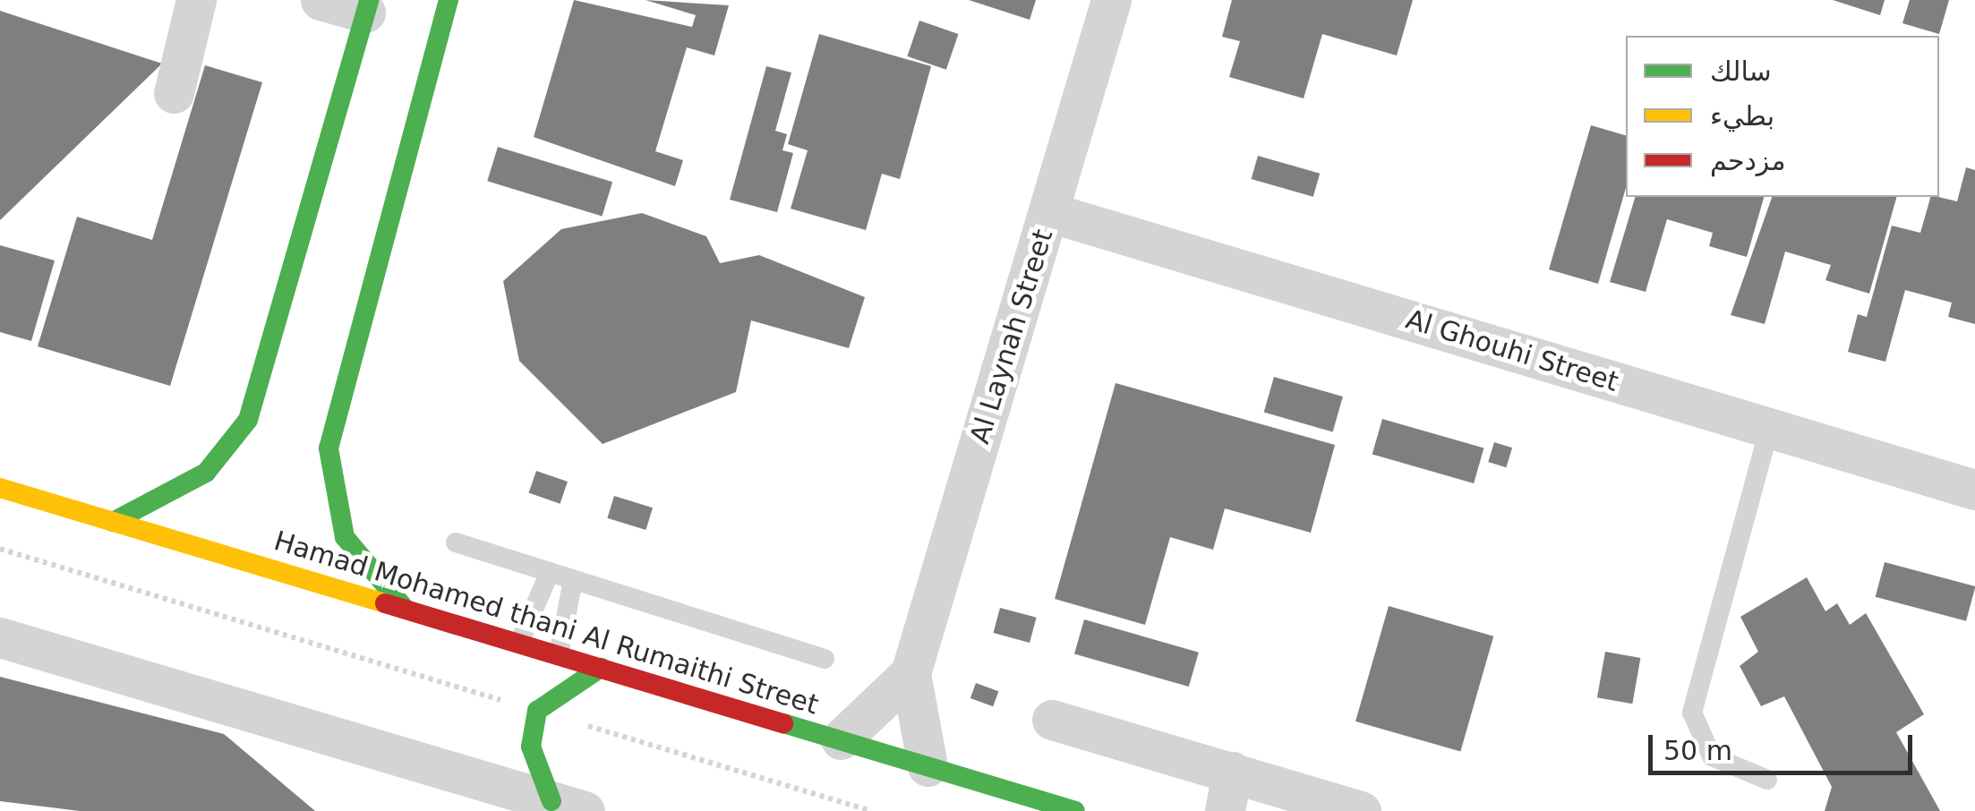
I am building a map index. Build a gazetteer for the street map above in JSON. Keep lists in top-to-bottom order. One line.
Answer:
{"streets":{"main road":["Hamad Mohamed thani Al Rumaithi Street"],"street":["Al Laynah Street","Al Ghouhi Street"]},"crossings":[["Al Laynah Street","Al Ghouhi Street"],["Al Laynah Street","Hamad Mohamed thani Al Rumaithi Street"]],"legend":["سالك","بطيء","مزدحم"],"scale_bar":"50 m"}
